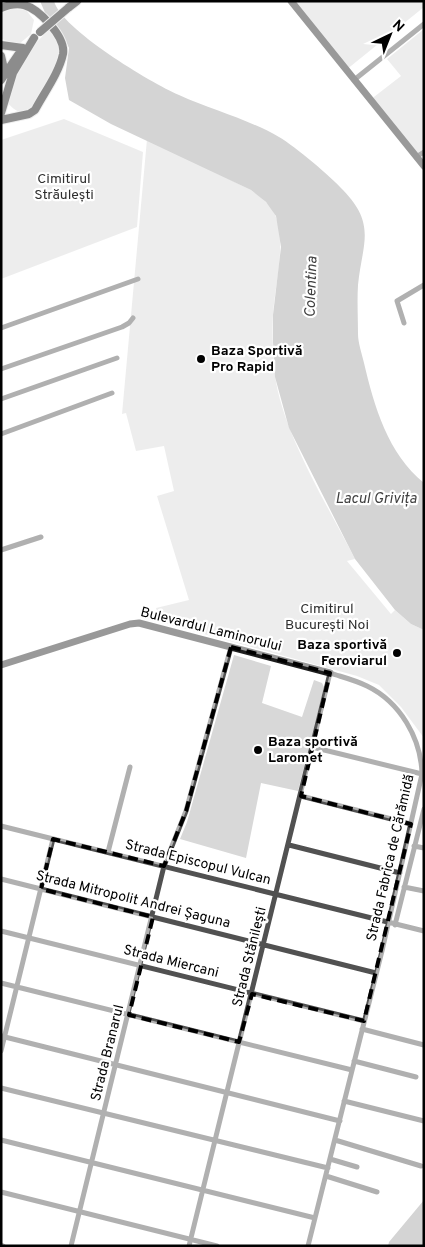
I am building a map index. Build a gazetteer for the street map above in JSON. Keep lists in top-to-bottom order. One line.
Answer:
{"streets":{"street":["Bulevardul Laminorului","Strada Fabrica de Cărămidă","Strada Episcopul Vulcan","Strada Mitropolit Andrei Șaguna","Strada Stănilești","Strada Miercani","Strada Branarul"]},"crossings":[["Bulevardul Laminorului","Strada Fabrica de Cărămidă"],["Bulevardul Laminorului","Strada Stănilești"],["Bulevardul Laminorului","Strada Branarul"],["Strada Fabrica de Cărămidă","Strada Episcopul Vulcan"],["Strada Fabrica de Cărămidă","Strada Mitropolit Andrei Șaguna"],["Strada Fabrica de Cărămidă","Strada Stănilești"],["Strada Fabrica de Cărămidă","Strada Miercani"],["Strada Episcopul Vulcan","Strada Stănilești"],["Strada Episcopul Vulcan","Strada Branarul"],["Strada Mitropolit Andrei Șaguna","Strada Stănilești"],["Strada Mitropolit Andrei Șaguna","Strada Branarul"],["Strada Stănilești","Strada Miercani"],["Strada Miercani","Strada Branarul"]],"water":["Colentina","Lacul Grivița"],"parks":["Cimitirul Străulești","Cimitirul București Noi"],"places":["Baza Sportivă Pro Rapid","Baza sportivă Feroviarul","Baza sportivă Laromet"],"north":"top right"}
